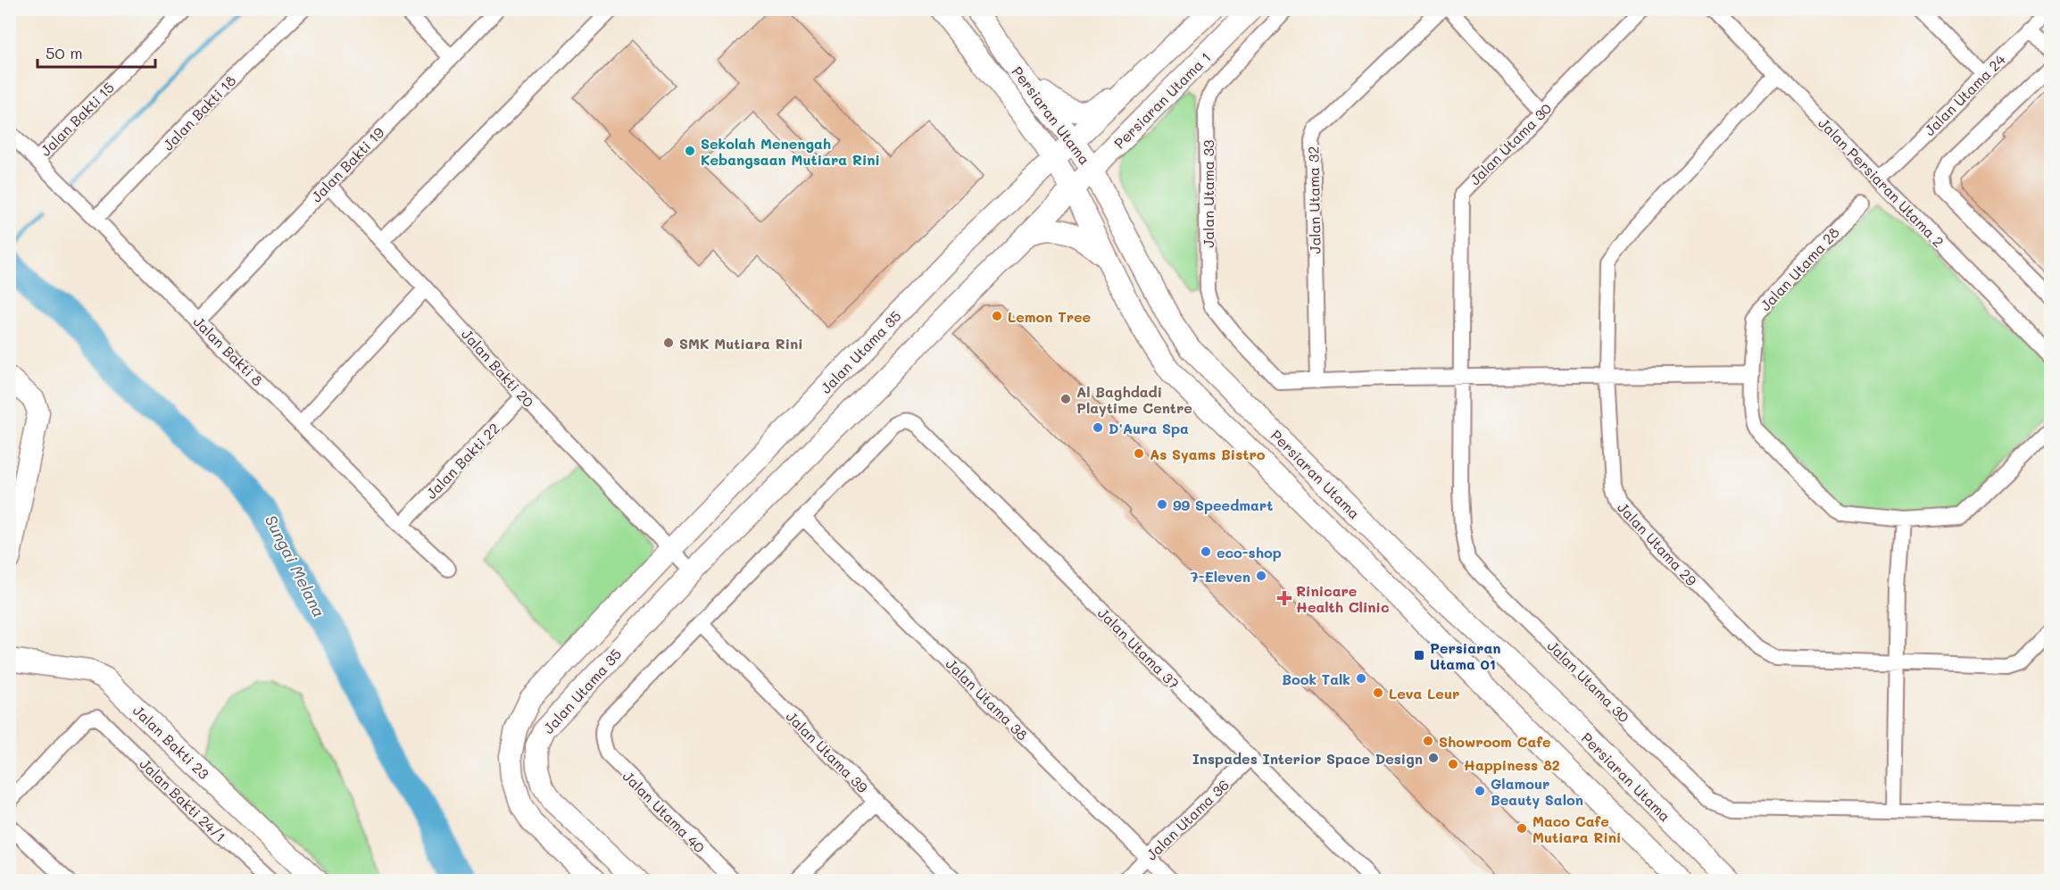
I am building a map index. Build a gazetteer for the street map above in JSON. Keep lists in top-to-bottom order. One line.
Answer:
{"streets":{"street":["Jalan Utama 24","Persiaran Utama 1","Jalan Bakti 18","Persiaran Utama","Jalan Bakti 15","Jalan Utama 30","Jalan Bakti 19","Jalan Persiaran Utama 2","Jalan Utama 33","Jalan Utama 32","Jalan Utama 28","Jalan Bakti 8","Jalan Utama 35","Jalan Bakti 20","Jalan Bakti 22","Jalan Utama 29","Jalan Utama 37","Jalan Utama 38","Jalan Bakti 23","Jalan Utama 39","Jalan Bakti 24/1","Jalan Utama 40","Jalan Utama 36"]},"crossings":[["Jalan Utama 24","Jalan Persiaran Utama 2"],["Persiaran Utama 1","Persiaran Utama"],["Persiaran Utama 1","Jalan Utama 35"],["Jalan Bakti 18","Jalan Bakti 8"],["Persiaran Utama","Jalan Utama 35"],["Jalan Bakti 15","Jalan Bakti 8"],["Jalan Bakti 19","Jalan Bakti 8"],["Jalan Bakti 19","Jalan Bakti 20"],["Jalan Persiaran Utama 2","Jalan Utama 29"],["Jalan Utama 33","Jalan Utama 32"],["Jalan Bakti 8","Jalan Bakti 22"],["Jalan Utama 35","Jalan Bakti 20"],["Jalan Bakti 20","Jalan Bakti 22"],["Jalan Utama 37","Jalan Utama 38"],["Jalan Utama 37","Jalan Utama 36"],["Jalan Utama 38","Jalan Utama 36"],["Jalan Utama 39","Jalan Utama 40"]],"water":["Sungai Melana"],"places":{"other":["Sekolah Menengah Kebangsaan Mutiara Rini","Lemon Tree","SMK Mutiara Rini","Al Baghdadi Playtime Centre","D'Aura Spa","As Syams Bistro","99 Speedmart","eco-shop","7-Eleven","Book Talk","Leva Leur","Showroom Cafe","Inspades Interior Space Design","Happiness 82","Glamour Beauty Salon","Maco Cafe Mutiara Rini"],"health":["Rinicare Health Clinic"],"transit":["Persiaran Utama 01"]},"scale_bar":"50 m"}
